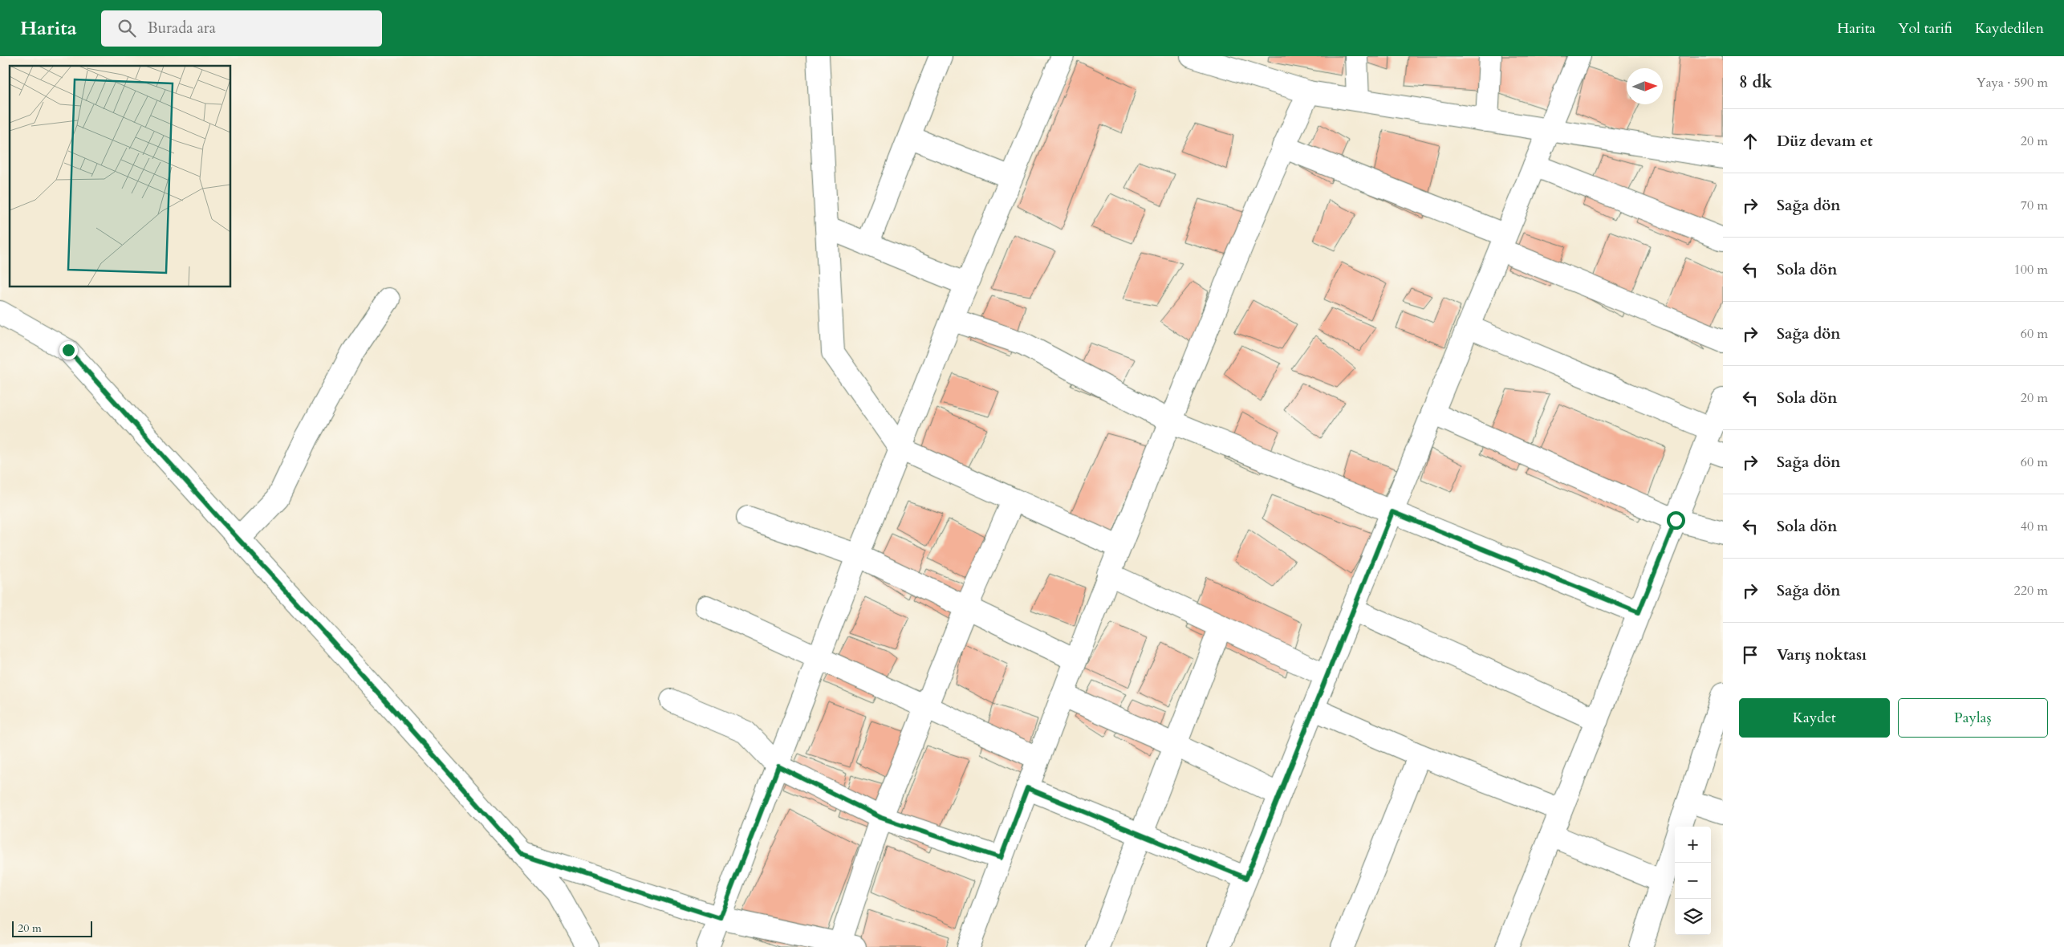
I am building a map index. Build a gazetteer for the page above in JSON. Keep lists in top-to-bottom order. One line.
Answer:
{"scale_bar":"20 m","north":"right","page":{"header":"Harita","search":"Burada ara","nav":["Harita","Yol tarifi","Kaydedilen"],"heading":["8 dk","Yaya · 590 m"],"list":[["Düz devam et","20 m"],["Sağa dön","70 m"],["Sola dön","100 m"],["Sağa dön","60 m"],["Sola dön","20 m"],["Sağa dön","60 m"],["Sola dön","40 m"],["Sağa dön","220 m"],"Varış noktası"],"buttons":["Kaydet","Paylaş"],"map_buttons":["+","−"],"scale":"20 m"}}
